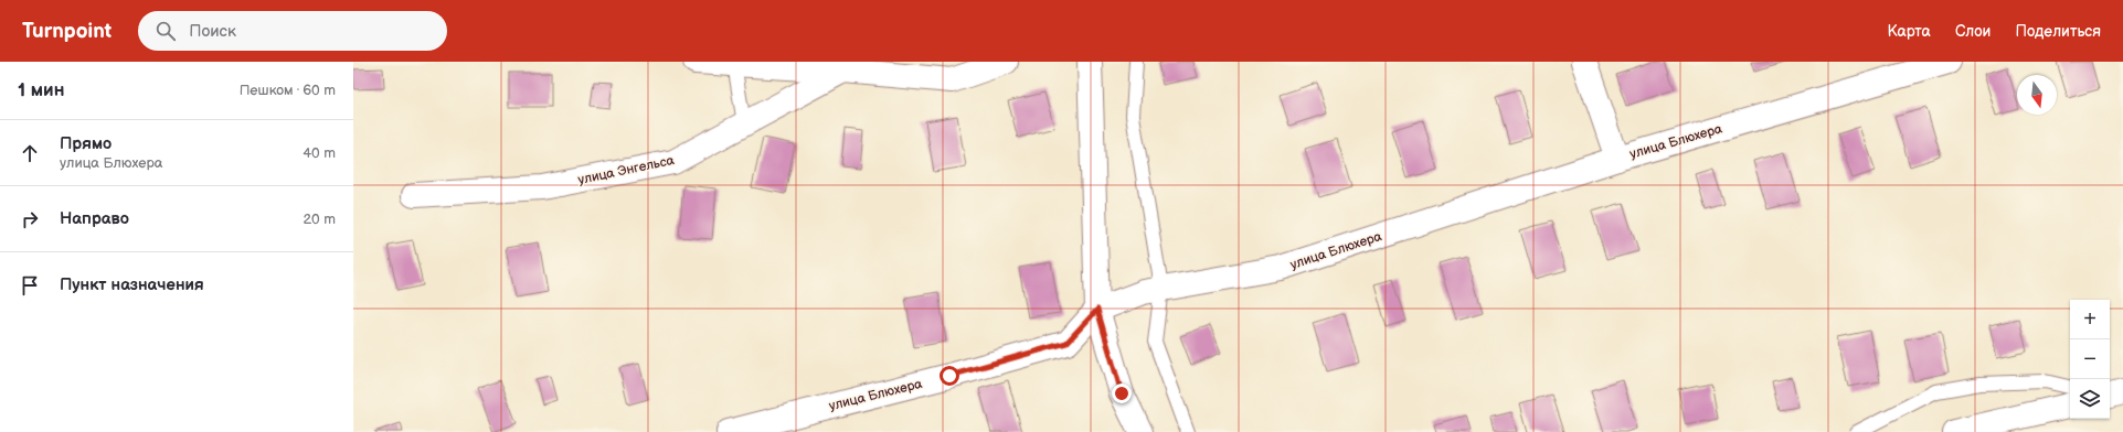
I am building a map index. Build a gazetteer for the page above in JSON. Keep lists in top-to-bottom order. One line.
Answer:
{"streets":{"street":["улица Блюхера","улица Энгельса"]},"north":"bottom","page":{"header":"Turnpoint","search":"Поиск","nav":["Карта","Слои","Поделиться"],"heading":["1 мин","Пешком · 60 m"],"list":[["Прямо","улица Блюхера","40 m"],["Направо","20 m"],"Пункт назначения"],"map_buttons":["+","−"]}}
